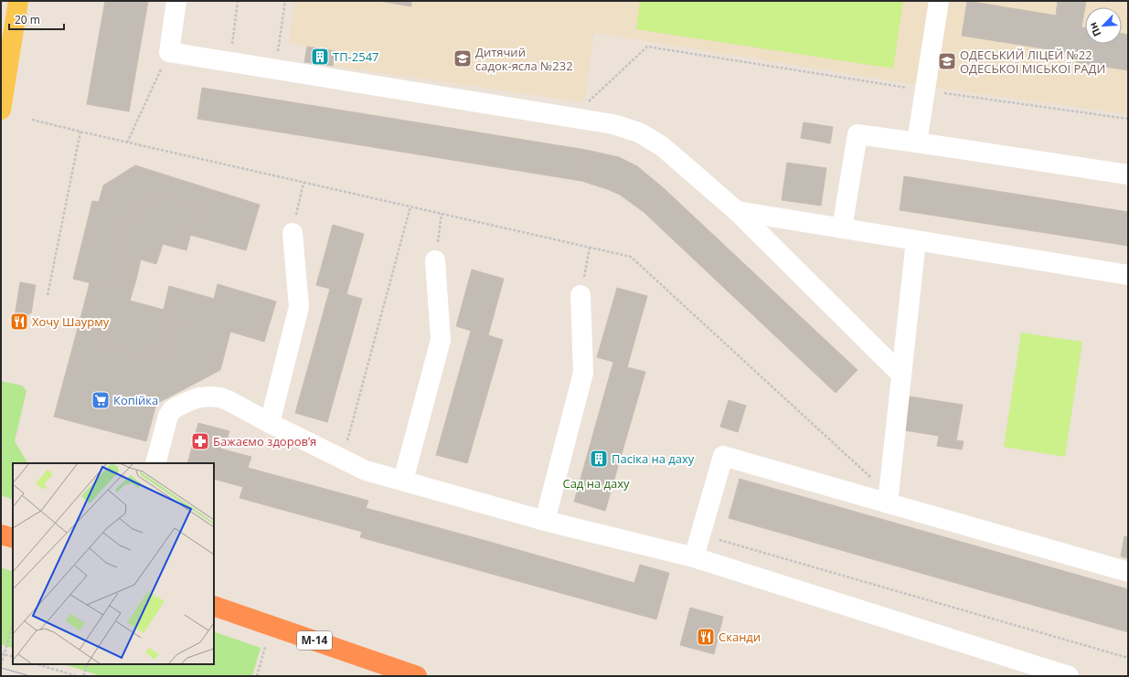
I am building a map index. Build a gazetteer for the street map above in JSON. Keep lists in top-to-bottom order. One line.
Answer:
{"streets":{"highway":["М-14"]},"parks":["Сад на даху"],"places":{"building":["ТП-2547","Пасіка на даху"],"school or university":["Дитячий садок-ясла №232","ОДЕСЬКИЙ ЛІЦЕЙ №22 ОДЕСЬКОЇ МІСЬКОЇ РАДИ"],"restaurant":["Хочу Шаурму","Сканди"],"supermarket":["Копійка"],"pharmacy":["Бажаємо здоровʼя"]},"scale_bar":"20 m","north":"bottom left"}
